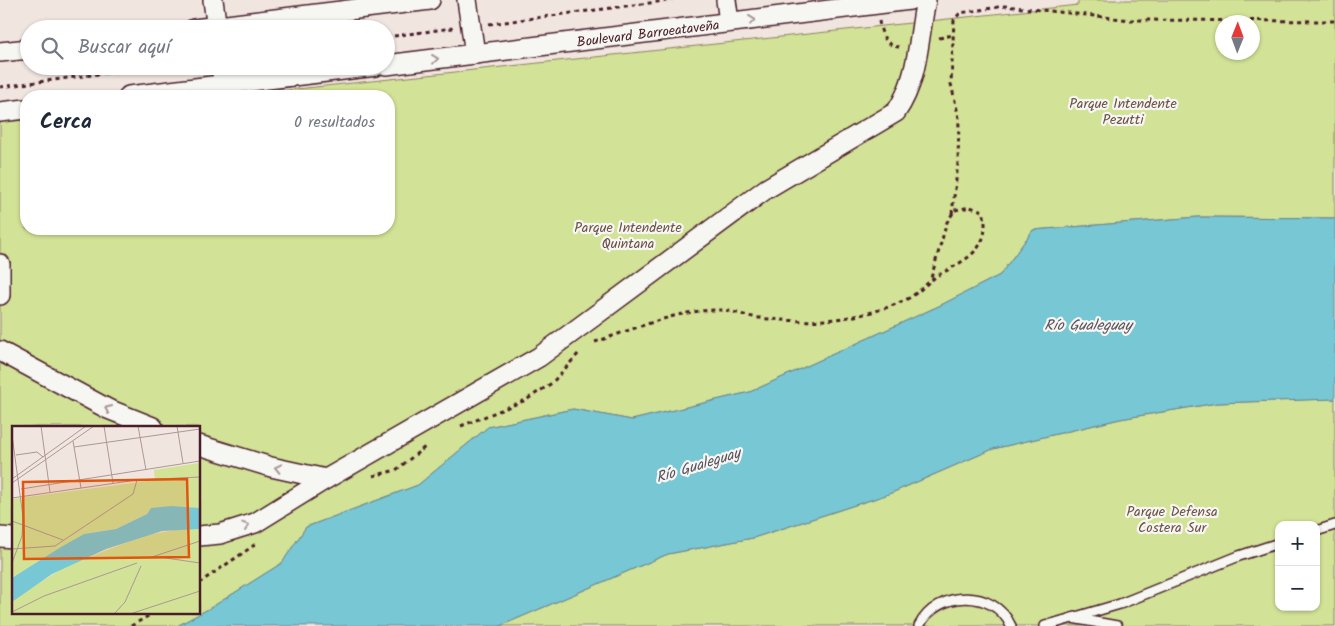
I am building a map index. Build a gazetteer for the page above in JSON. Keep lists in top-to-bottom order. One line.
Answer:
{"streets":{"street":["Boulevard Barroeataveña"]},"one_way":["Boulevard Barroeataveña"],"water":["Río Gualeguay"],"parks":["Parque Intendente Pezutti","Parque Intendente Quintana","Parque Defensa Costera Sur"],"north":"top","page":{"search":"Buscar aquí","heading":["Cerca","0 resultados"],"map_buttons":["+","−"]}}
